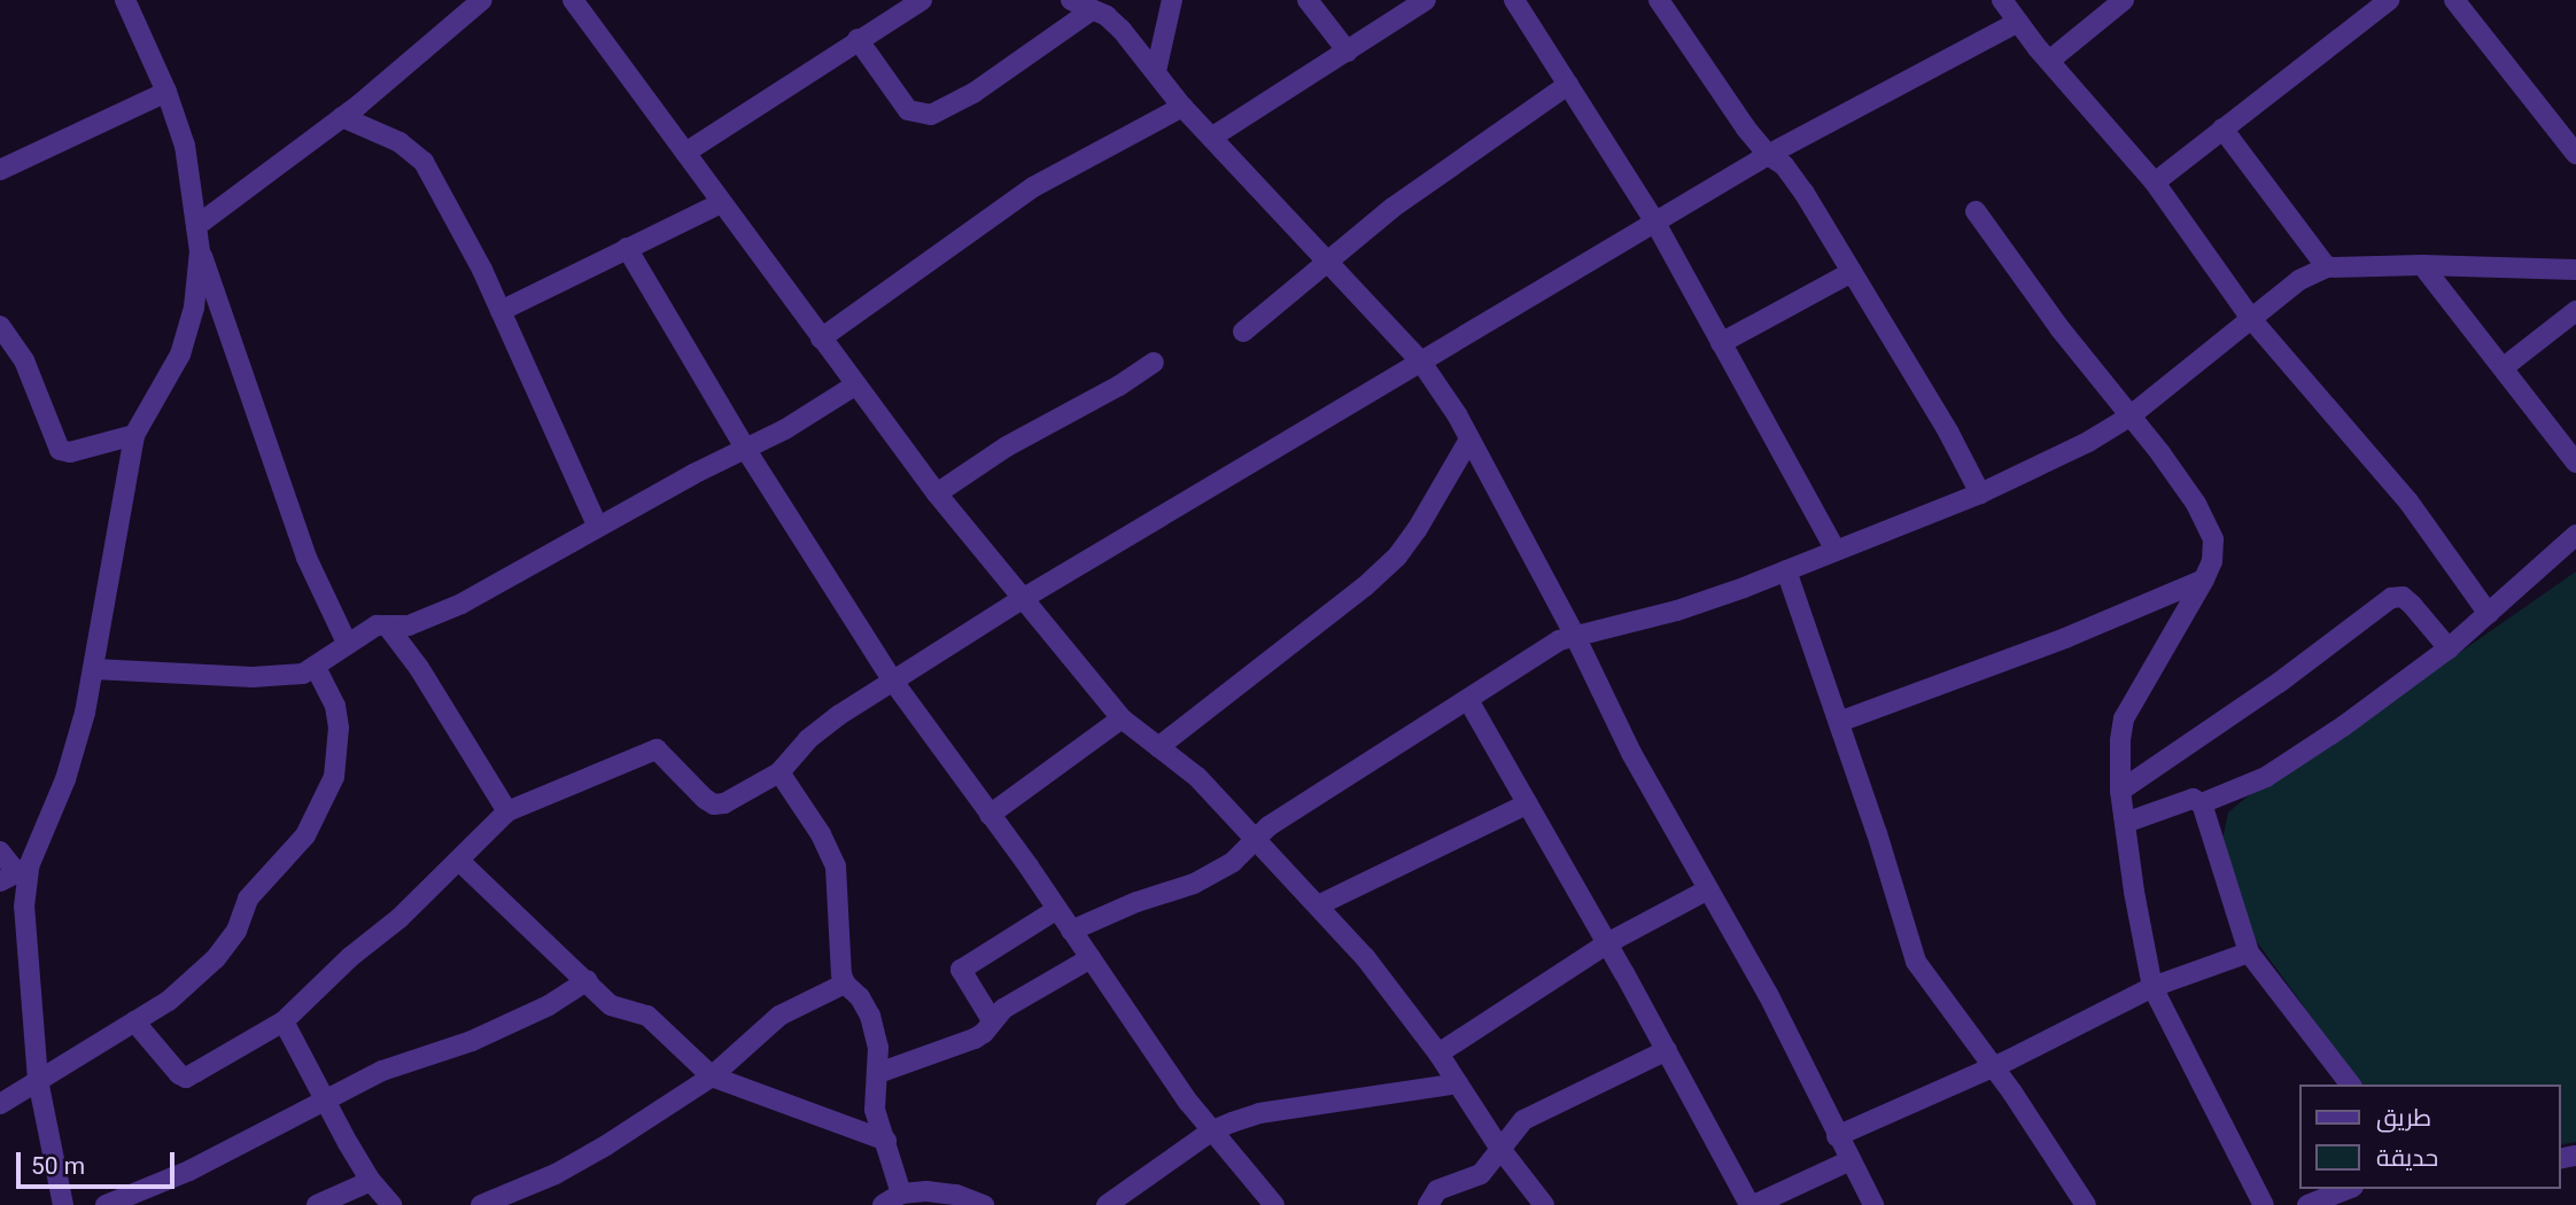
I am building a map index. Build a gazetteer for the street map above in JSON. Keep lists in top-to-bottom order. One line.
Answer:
{"legend":["طريق","حديقة"],"scale_bar":"50 m"}
